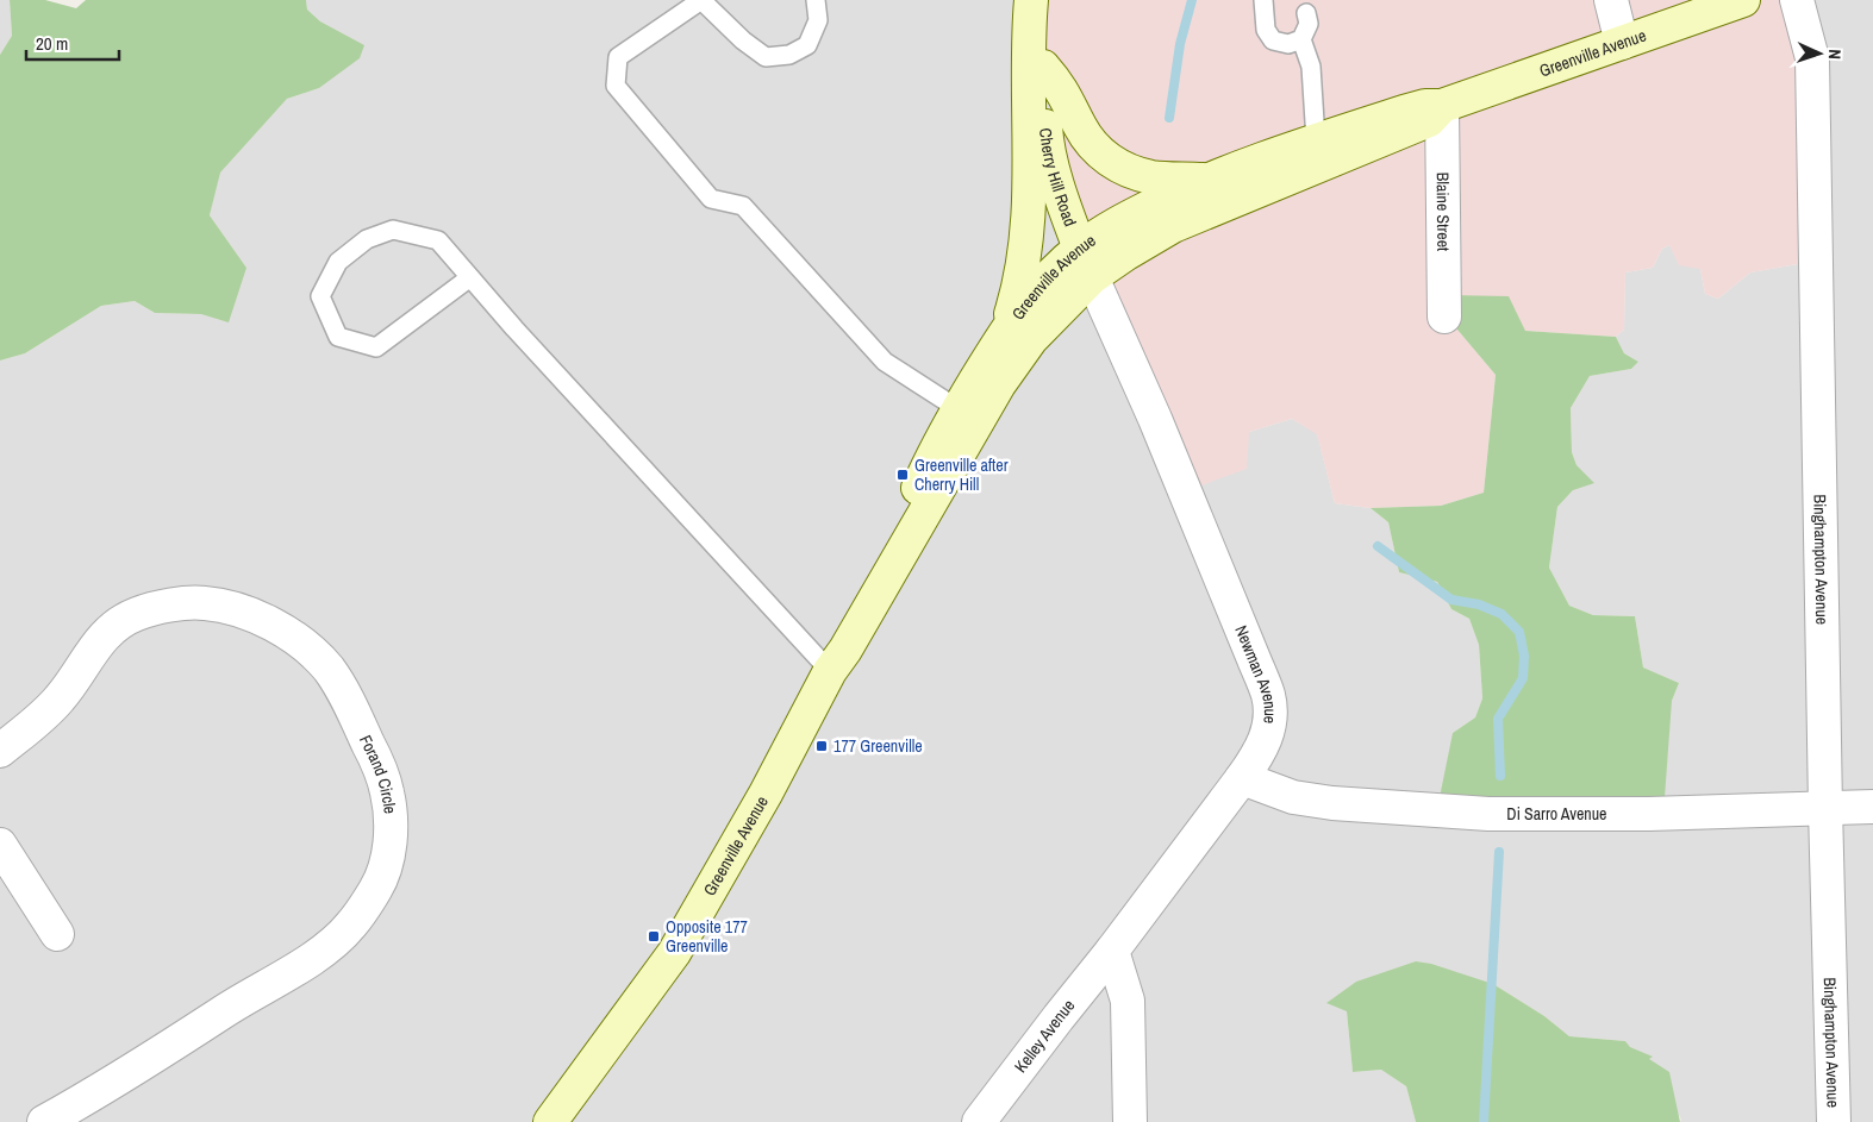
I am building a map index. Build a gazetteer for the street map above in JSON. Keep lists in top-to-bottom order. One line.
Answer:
{"streets":{"main road":["Greenville Avenue","Cherry Hill Road"],"street":["Blaine Street","Binghampton Avenue","Newman Avenue","Forand Circle","Di Sarro Avenue","Kelley Avenue"]},"crossings":[["Greenville Avenue","Cherry Hill Road"],["Greenville Avenue","Blaine Street"],["Greenville Avenue","Newman Avenue"],["Cherry Hill Road","Newman Avenue"],["Binghampton Avenue","Di Sarro Avenue"],["Newman Avenue","Di Sarro Avenue"],["Newman Avenue","Kelley Avenue"]],"places":{"transit":["Greenville after Cherry Hill","177 Greenville","Opposite 177 Greenville"]},"scale_bar":"20 m","north":"right"}
